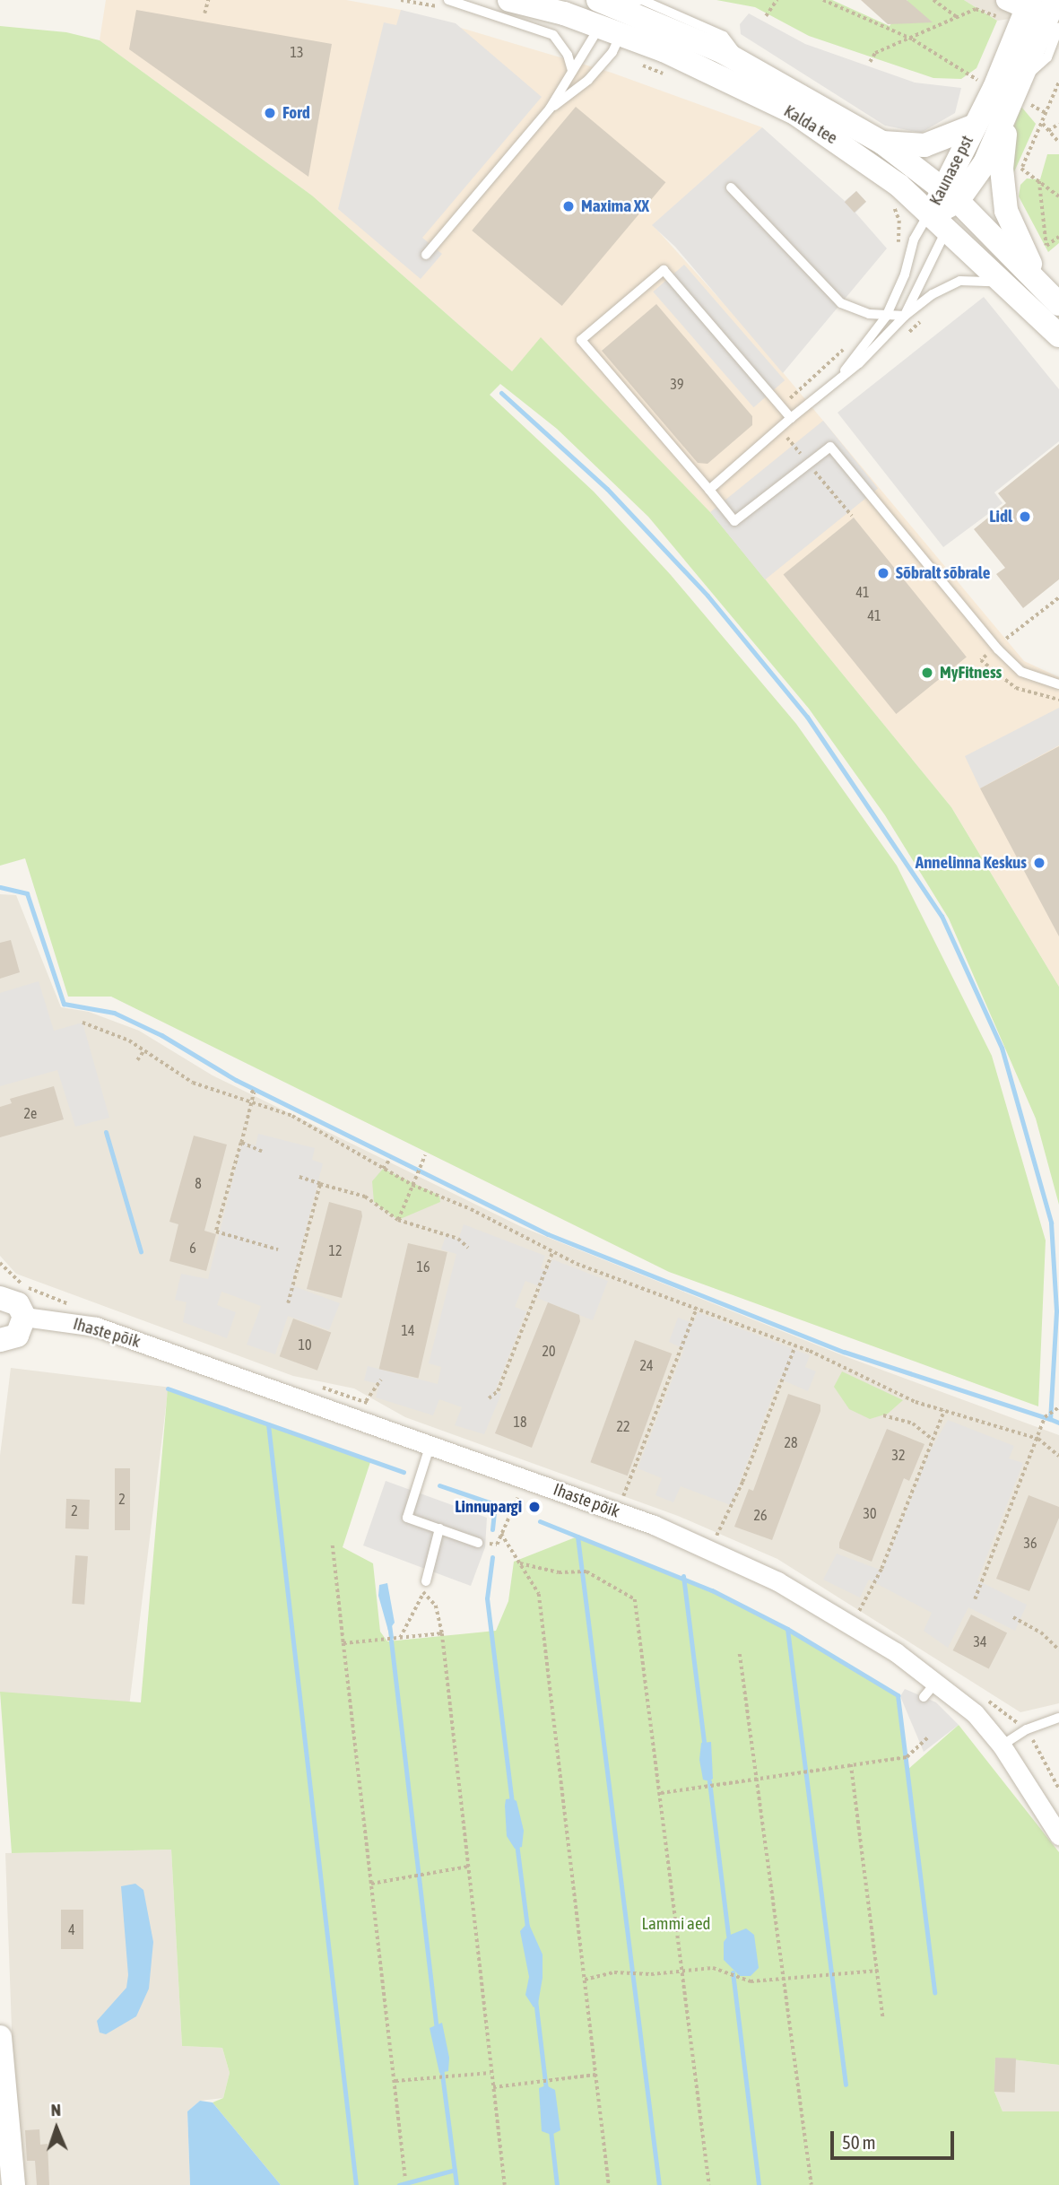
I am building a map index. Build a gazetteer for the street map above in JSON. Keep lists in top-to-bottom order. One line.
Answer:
{"streets":{"street":["Kalda tee","Kaunase pst","Ihaste põik"]},"crossings":[["Kalda tee","Kaunase pst"]],"parks":["Lammi aed"],"places":["Ford","Maxima XX","Lidl","Sõbralt sõbrale","MyFitness","Annelinna Keskus","Linnupargi"],"house_numbers":["13","39","41","41","2e","8","6","12","16","14","10","20","24","18","22","28","32","2","2","30","26","36","34","4"],"scale_bar":"50 m","north":"top"}
